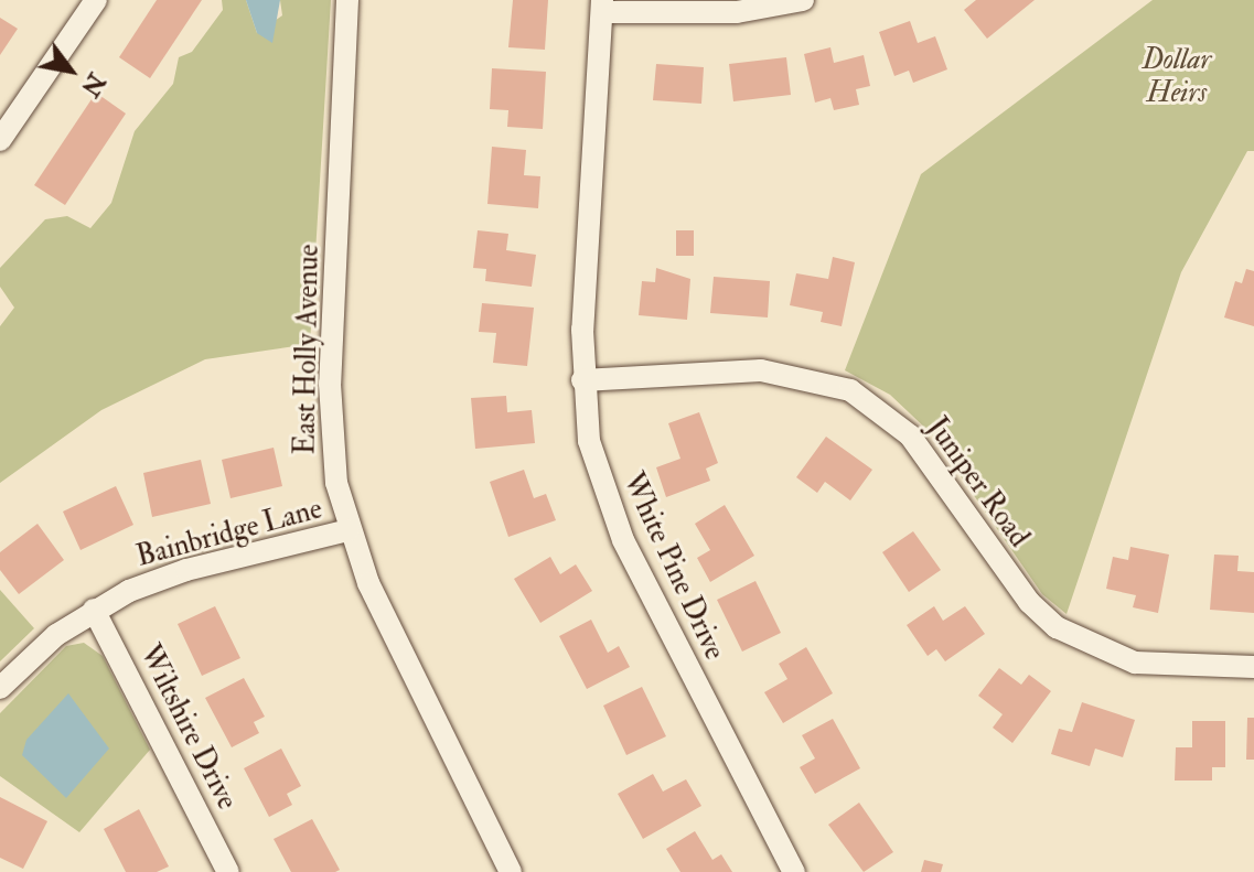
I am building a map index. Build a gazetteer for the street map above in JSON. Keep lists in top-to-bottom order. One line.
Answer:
{"streets":{"street":["East Holly Avenue","Juniper Road","Bainbridge Lane","White Pine Drive","Wiltshire Drive"]},"crossings":[["East Holly Avenue","Bainbridge Lane"],["Juniper Road","White Pine Drive"],["Bainbridge Lane","Wiltshire Drive"]],"parks":["Dollar Heirs"],"north":"bottom right"}
